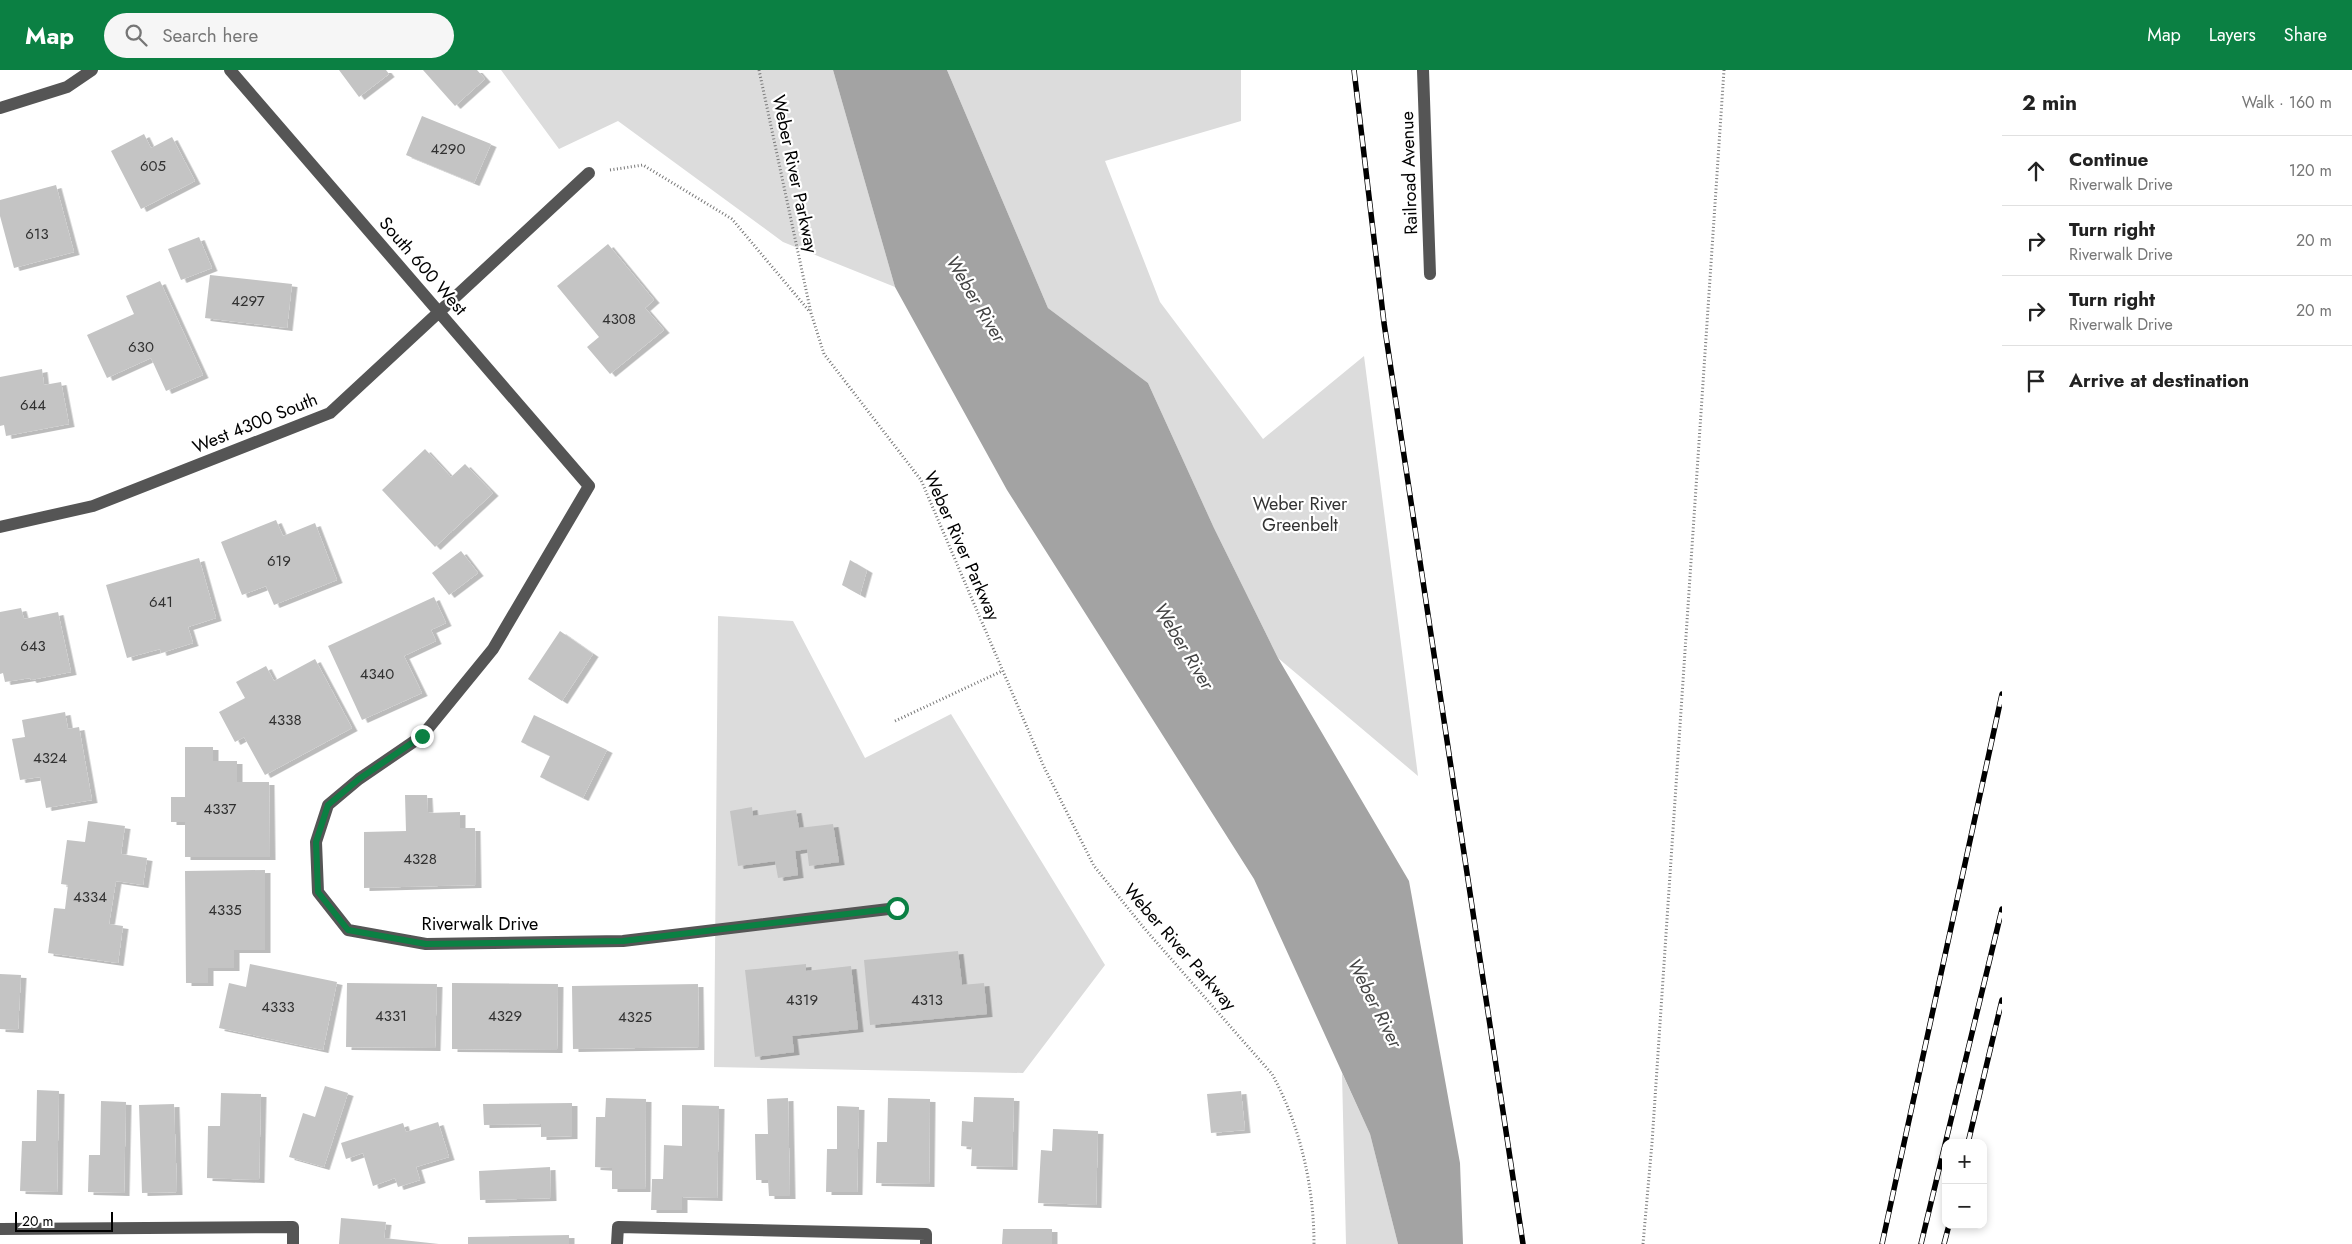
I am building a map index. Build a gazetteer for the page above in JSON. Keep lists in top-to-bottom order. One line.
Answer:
{"streets":{"street":["Railroad Avenue","South 600 West","West 4300 South","Riverwalk Drive"],"path":["Weber River Parkway"]},"crossings":[["Weber River Parkway","West 4300 South"],["South 600 West","West 4300 South"],["South 600 West","Riverwalk Drive"]],"water":["Weber River"],"parks":["Weber River Greenbelt"],"house_numbers":["4290","605","613","4297","4308","630","644","619","641","643","4340","4338","4324","4337","4328","4334","4335","4319","4313","4333","4331","4329","4325"],"scale_bar":"20 m","page":{"header":"Map","search":"Search here","nav":["Map","Layers","Share"],"heading":["2 min","Walk · 160 m"],"list":[["Continue","Riverwalk Drive","120 m"],["Turn right","Riverwalk Drive","20 m"],["Turn right","Riverwalk Drive","20 m"],"Arrive at destination"],"map_buttons":["+","−"],"scale":"20 m"}}
